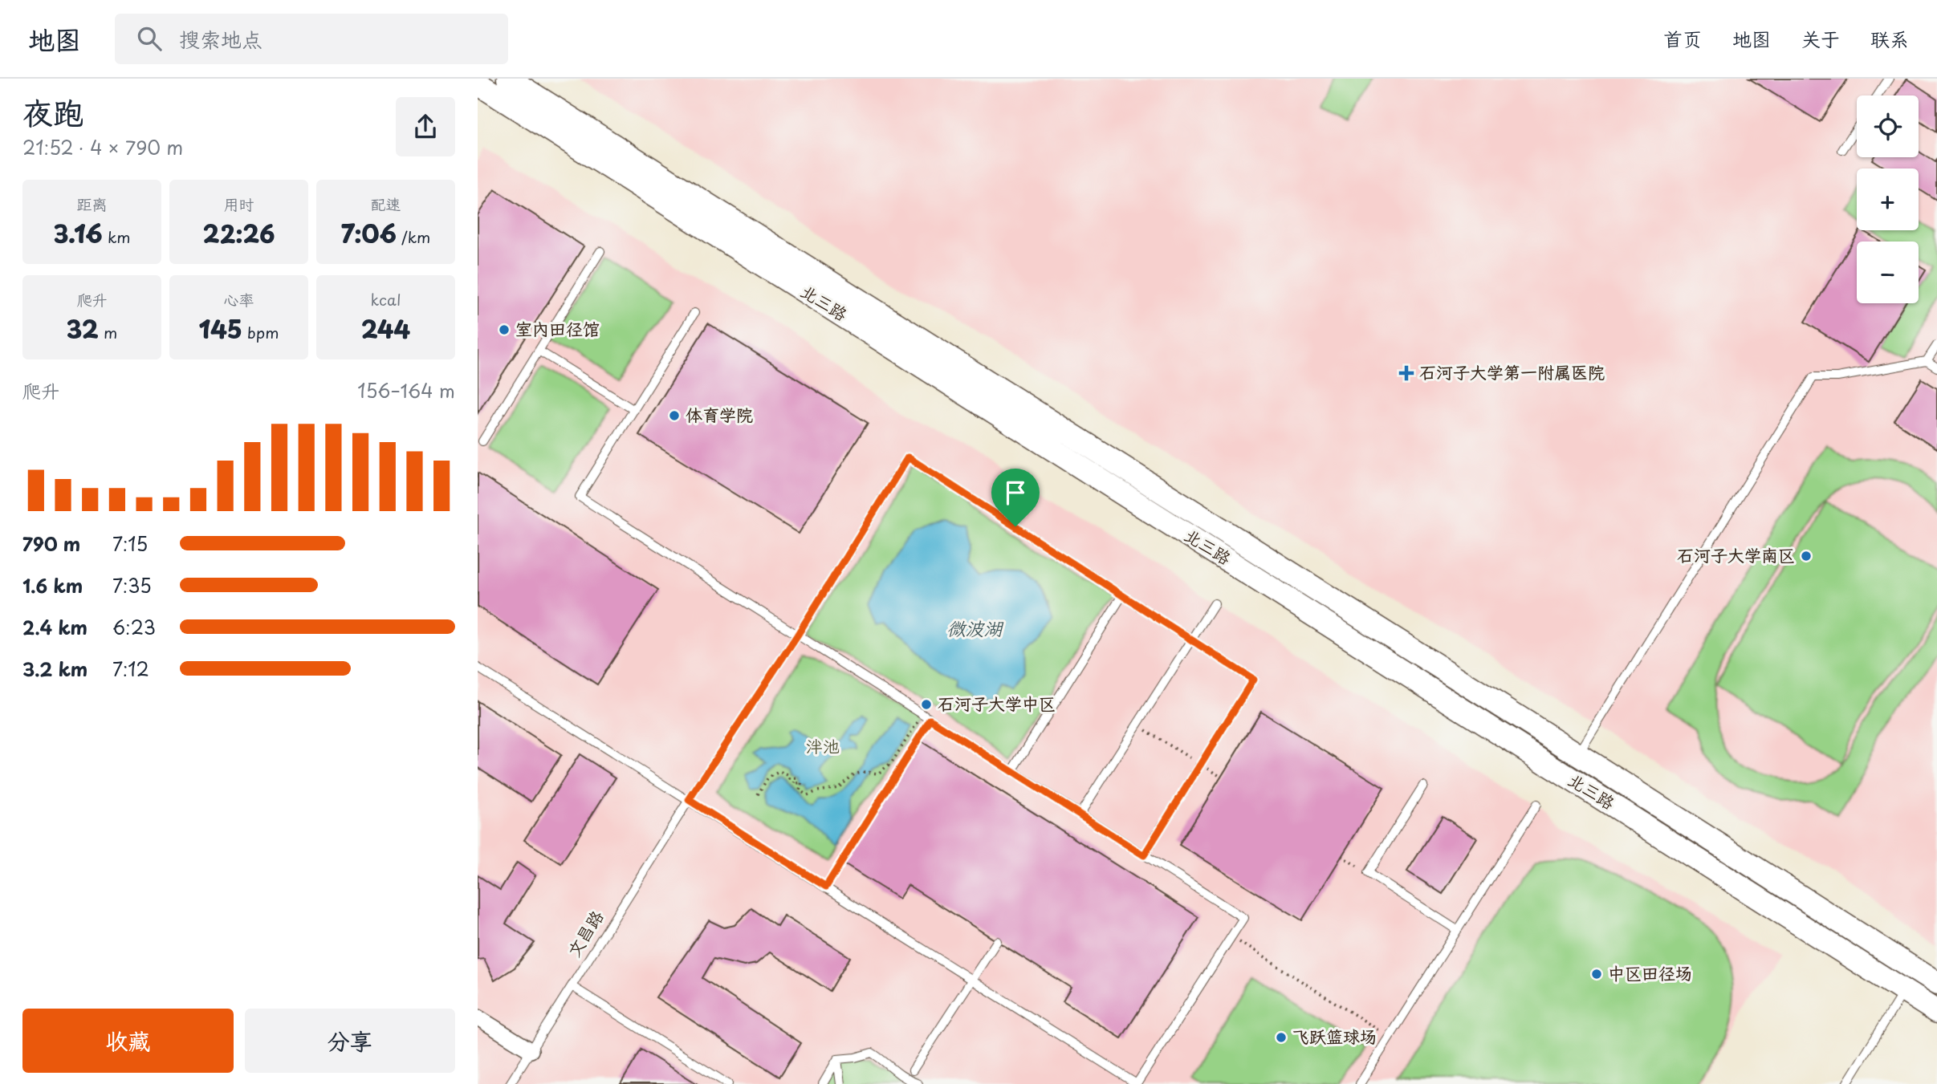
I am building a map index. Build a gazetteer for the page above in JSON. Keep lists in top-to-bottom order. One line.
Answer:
{"streets":{"main road":["北三路"],"lane":["文昌路"]},"water":["微波湖"],"parks":["泮池"],"places":{"other":["室内田径馆","体育学院","石河子大学南区","石河子大学中区","中区田径场","飞跃篮球场"],"health":["石河子大学第一附属医院"]},"page":{"header":"地图","search":"搜索地点","nav":["首页","地图","关于","联系"],"heading":["夜跑","21:52 · 4 × 790 m"],"map_buttons":["+","−"],"stats":[["距离","3.16 km"],["用时","22:26"],["配速","7:06 /km"],["爬升","32 m"],["心率","145 bpm"],["kcal","244"]],"chart":["爬升","156–164 m"],"list":[{"name":"790 m","note":"7:15"},{"name":"1.6 km","note":"7:35"},{"name":"2.4 km","note":"6:23"},{"name":"3.2 km","note":"7:12"}],"buttons":["收藏","分享"]}}
